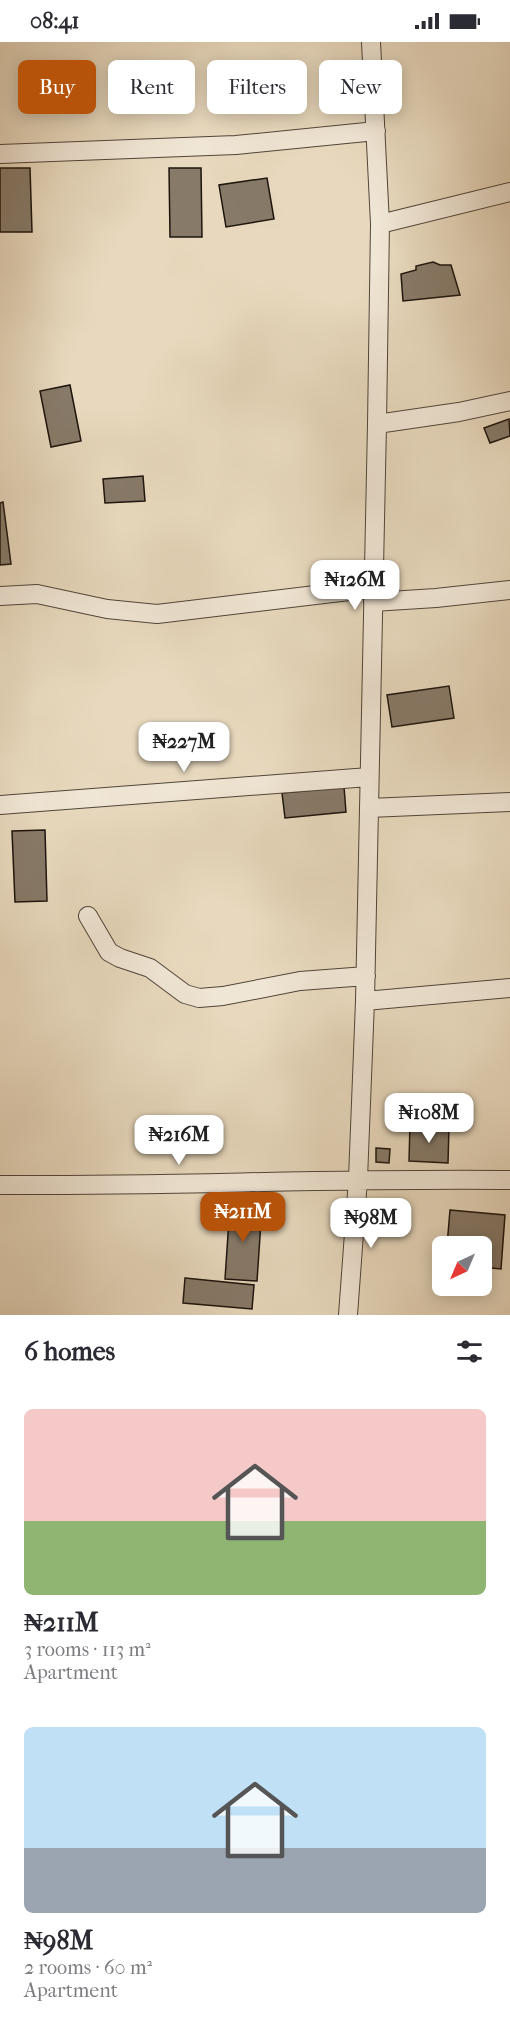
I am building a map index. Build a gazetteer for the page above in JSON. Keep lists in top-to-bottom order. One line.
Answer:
{"north":"bottom left","page":{"status":"08:41","chip":["Buy","Rent","Filters","New"],"price":["₦126M","₦227M","₦108M","₦216M","₦211M","₦98M"],"heading":"6 homes","list":[{"name":"₦211M","note":"3 rooms · 113 m² · Apartment"},{"name":"₦98M","note":"2 rooms · 60 m² · Apartment"}]}}
